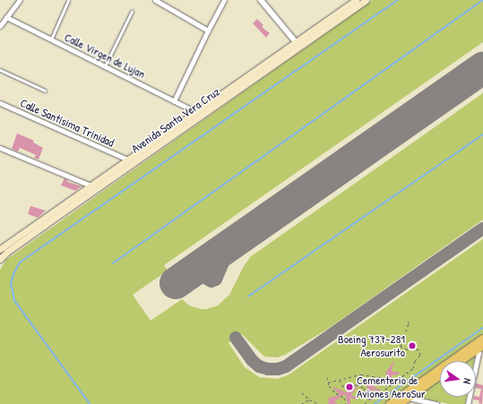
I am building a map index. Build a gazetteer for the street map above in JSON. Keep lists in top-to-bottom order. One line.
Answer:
{"streets":{"main road":["Avenida Santa Vera Cruz"],"street":["Calle Virgen de Lujan","Calle Santísima Trinidad"]},"crossings":[["Calle Virgen de Lujan","Avenida Santa Vera Cruz"],["Avenida Santa Vera Cruz","Calle Santísima Trinidad"]],"places":["Boeing 737-281 Aerosurito","Cementerio de Aviones AeroSur"],"north":"right"}
